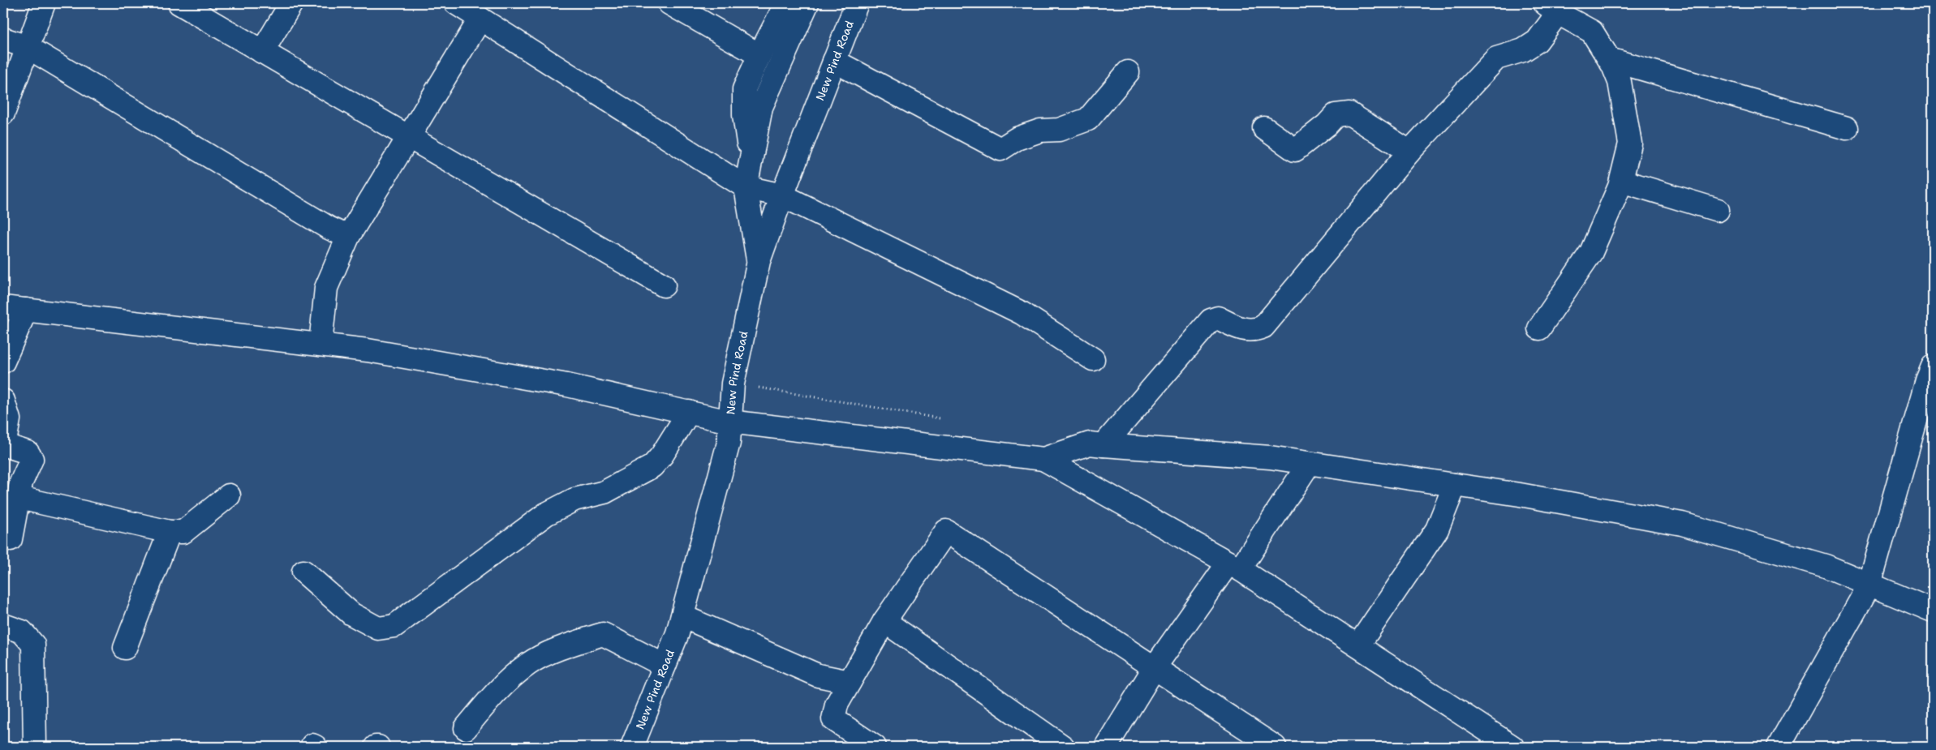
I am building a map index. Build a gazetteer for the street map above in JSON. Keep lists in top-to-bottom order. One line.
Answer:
{"streets":{"street":["New Pind Road"]}}
